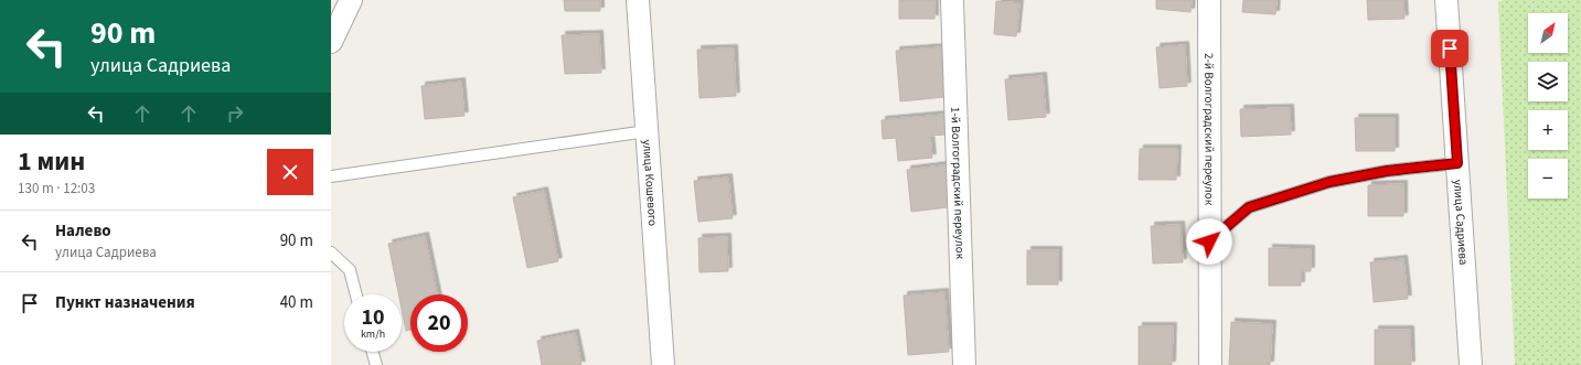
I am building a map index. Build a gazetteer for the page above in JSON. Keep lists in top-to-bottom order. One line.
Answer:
{"streets":{"street":["2-й Волгоградский переулок","улица Кошевого","1-й Волгоградский переулок","улица Садриева"]},"north":"top right","page":{"turn":["90 m","улица Садриева"],"map_buttons":["+","−"],"heading":["1 мин","130 m · 12:03"],"list":[{"name":"Налево","note":"улица Садриева","value":"90 m"},{"name":"Пункт назначения","value":"40 m"}],"speed":"10 km/h","limit":"20"}}
